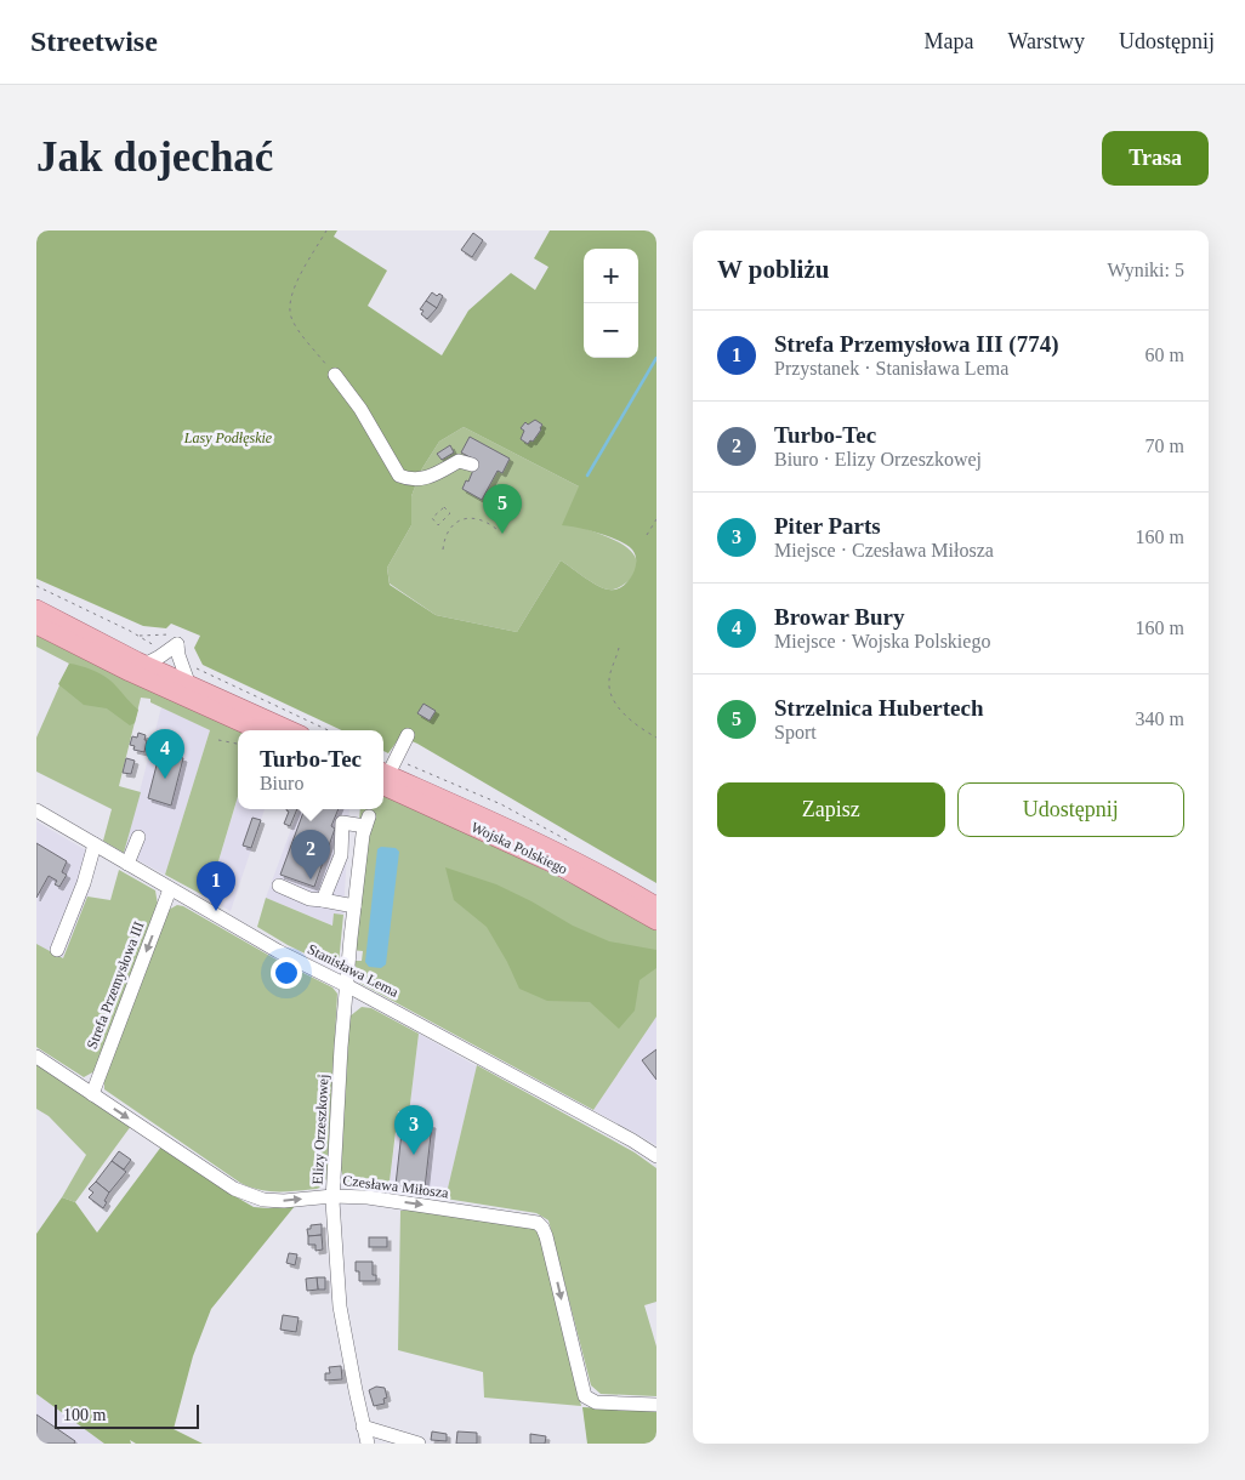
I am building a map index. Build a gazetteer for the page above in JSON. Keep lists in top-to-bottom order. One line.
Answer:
{"streets":{"main road":["Wojska Polskiego"],"street":["Stanisława Lema","Strefa Przemysłowa III","Elizy Orzeszkowej","Czesława Miłosza"]},"crossings":[["Stanisława Lema","Strefa Przemysłowa III"],["Stanisława Lema","Elizy Orzeszkowej"],["Strefa Przemysłowa III","Czesława Miłosza"],["Elizy Orzeszkowej","Czesława Miłosza"]],"one_way":["Czesława Miłosza"],"parks":["Lasy Podłęskie"],"scale_bar":"100 m","page":{"header":"Streetwise","nav":["Mapa","Warstwy","Udostępnij"],"buttons":["Trasa",["Zapisz","Udostępnij"]],"title":"Jak dojechać","heading":["W pobliżu","Wyniki: 5"],"map_buttons":["+","−"],"list":[{"mark":"1","name":"Strefa Przemysłowa III (774)","note":"Przystanek · Stanisława Lema","value":"60 m"},{"mark":"2","name":"Turbo-Tec","note":"Biuro · Elizy Orzeszkowej","value":"70 m"},{"mark":"3","name":"Piter Parts","note":"Miejsce · Czesława Miłosza","value":"160 m"},{"mark":"4","name":"Browar Bury","note":"Miejsce · Wojska Polskiego","value":"160 m"},{"mark":"5","name":"Strzelnica Hubertech","note":"Sport","value":"340 m"}],"pins":["5","4","2","1","3"],"popup":["Turbo-Tec","Biuro"],"scale":"100 m"}}
